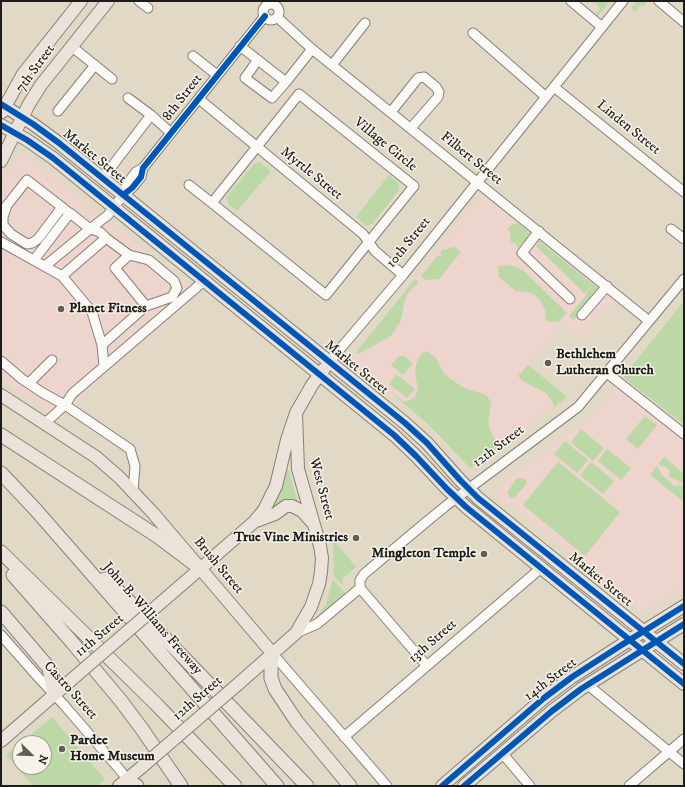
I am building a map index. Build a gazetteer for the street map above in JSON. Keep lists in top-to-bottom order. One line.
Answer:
{"streets":{"highway":["John B. Williams Freeway"],"main road":["7th Street","Market Street","10th Street","12th Street","West Street","Brush Street","11th Street","14th Street"],"street":["8th Street","Linden Street","Village Circle","Filbert Street","Myrtle Street","13th Street","Castro Street"]},"crossings":[["7th Street","Market Street"],["8th Street","Market Street"],["8th Street","Filbert Street"],["8th Street","Myrtle Street"],["Linden Street","10th Street"],["Village Circle","Myrtle Street"],["Market Street","10th Street"],["Market Street","12th Street"],["Market Street","13th Street"],["Market Street","14th Street"],["Filbert Street","10th Street"],["Filbert Street","12th Street"],["Myrtle Street","10th Street"],["10th Street","West Street"],["10th Street","11th Street"],["12th Street","West Street"],["12th Street","Brush Street"],["12th Street","Castro Street"],["Brush Street","11th Street"],["Brush Street","13th Street"],["11th Street","Castro Street"]],"places":["Planet Fitness","Bethlehem Lutheran Church","True Vine Ministries","Mingleton Temple","Pardee Home Museum"],"north":"bottom right"}
